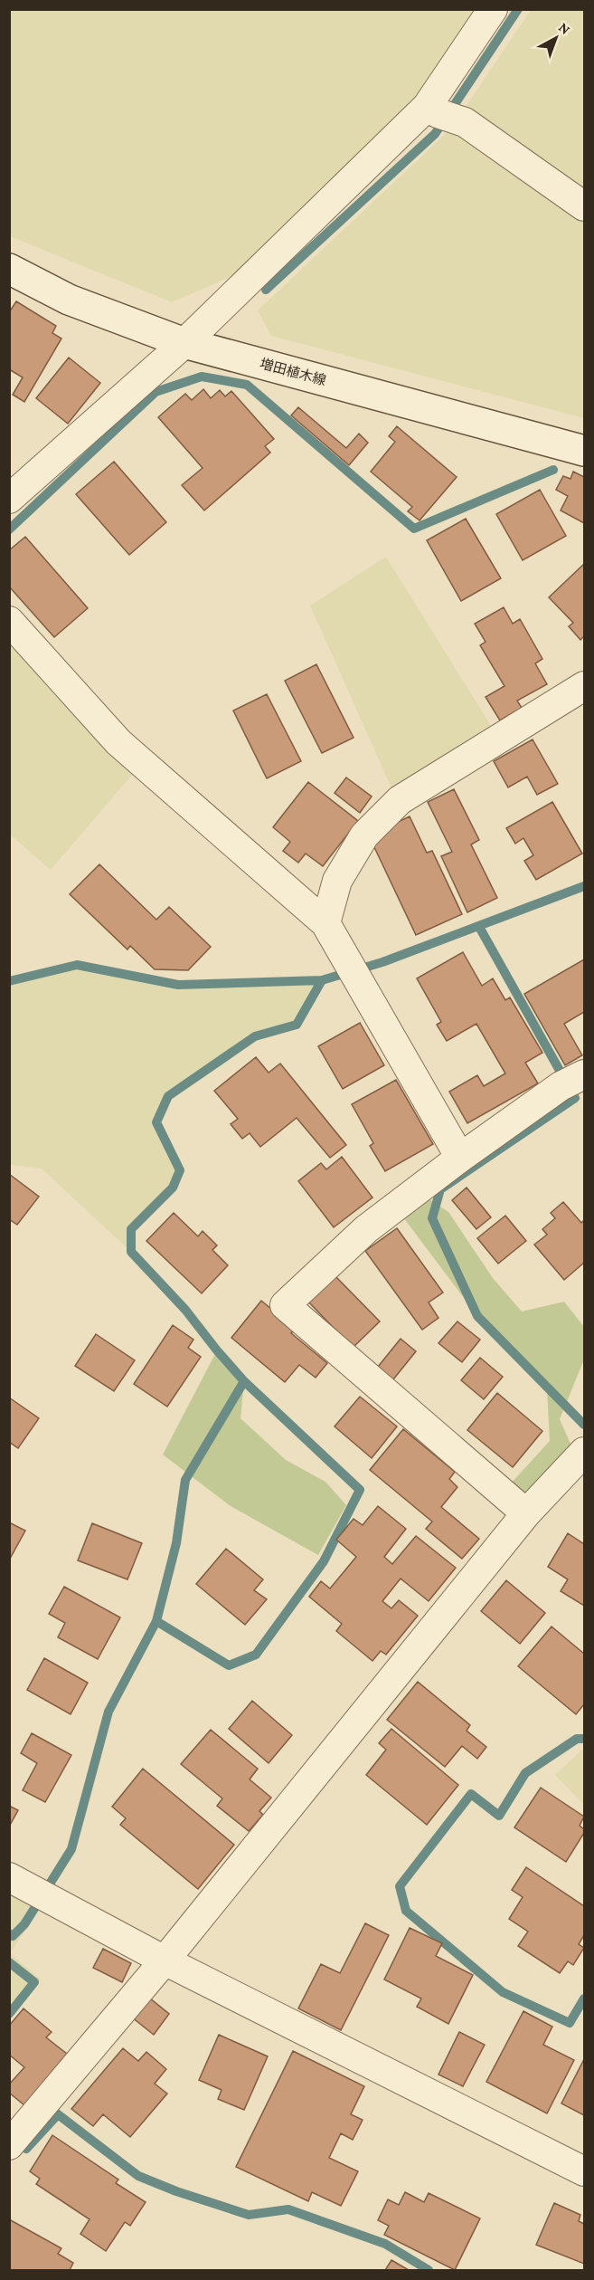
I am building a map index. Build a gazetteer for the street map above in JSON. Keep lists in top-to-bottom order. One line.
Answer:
{"streets":{"street":["増田植木線"]},"north":"top right"}
